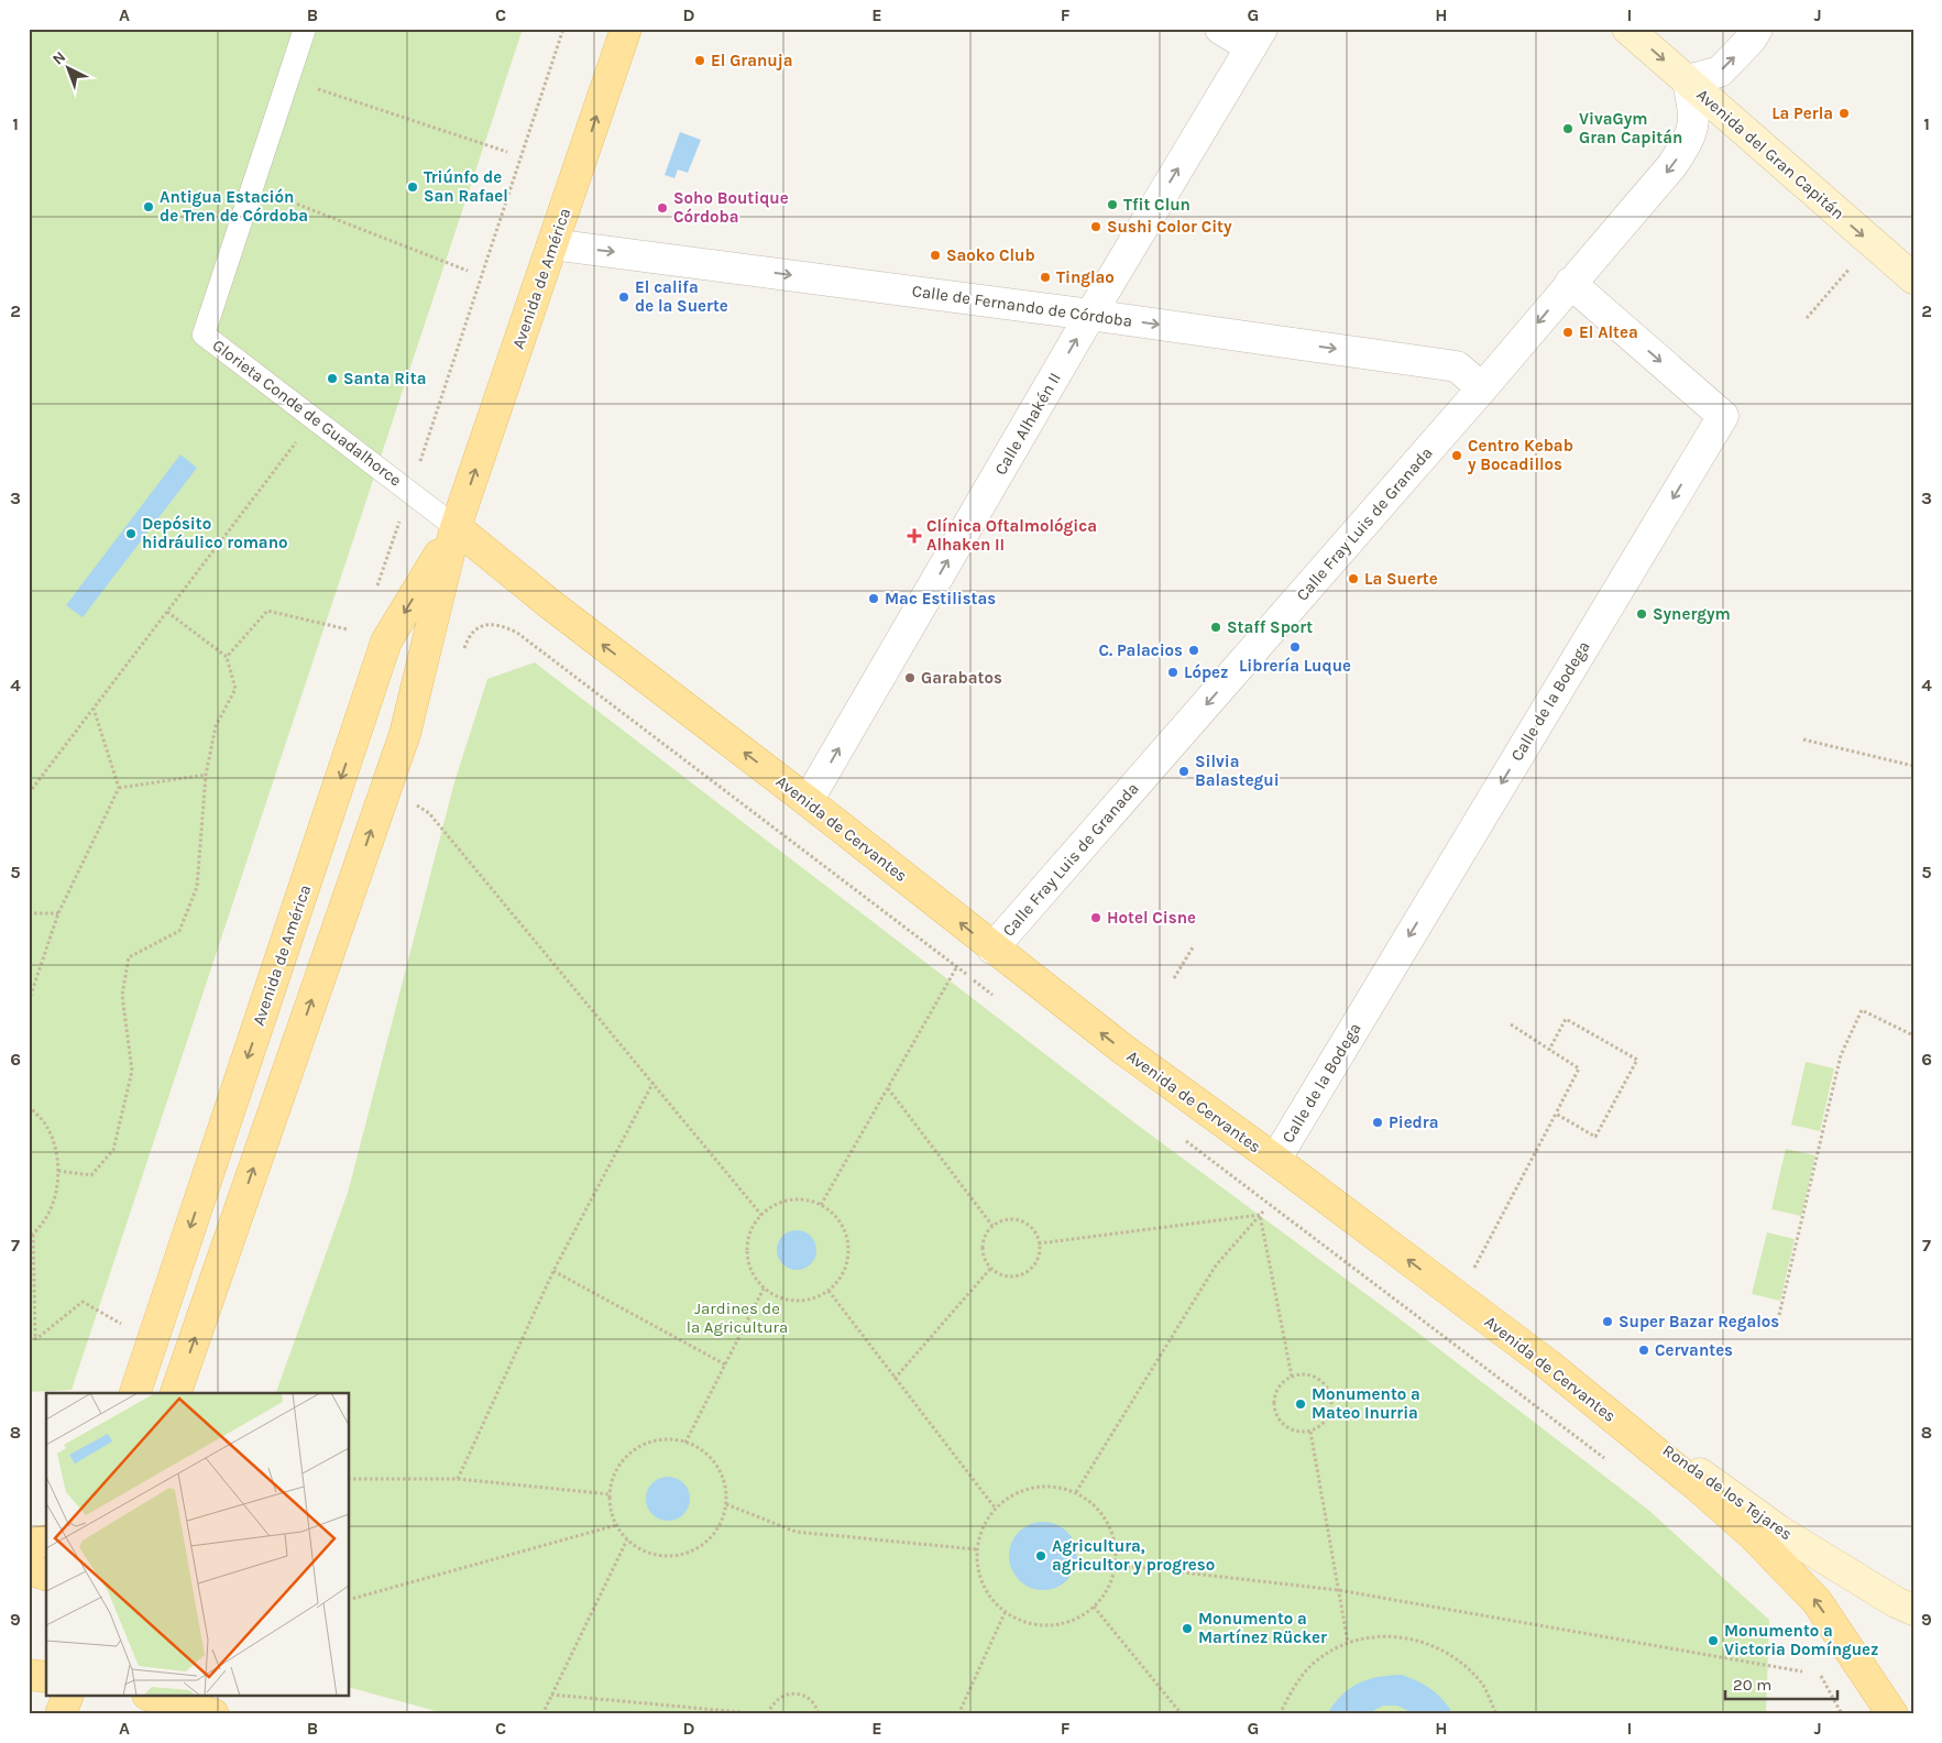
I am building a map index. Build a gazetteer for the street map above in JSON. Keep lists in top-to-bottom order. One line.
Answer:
{"streets":{"main road":["Avenida del Gran Capitán","Avenida de América","Avenida de Cervantes","Ronda de los Tejares"],"street":["Calle de Fernando de Córdoba","Calle Alhakén II","Calle Fray Luis de Granada","Calle de la Bodega"],"lane":["Glorieta Conde de Guadalhorce"]},"crossings":[["Avenida del Gran Capitán","Calle Fray Luis de Granada"],["Avenida de América","Calle de Fernando de Córdoba"],["Avenida de América","Glorieta Conde de Guadalhorce"],["Avenida de América","Avenida de Cervantes"],["Calle de Fernando de Córdoba","Calle Alhakén II"],["Calle de Fernando de Córdoba","Calle Fray Luis de Granada"],["Glorieta Conde de Guadalhorce","Avenida de Cervantes"],["Calle Alhakén II","Avenida de Cervantes"],["Calle Fray Luis de Granada","Calle de la Bodega"],["Calle Fray Luis de Granada","Avenida de Cervantes"],["Calle de la Bodega","Avenida de Cervantes"],["Avenida de Cervantes","Ronda de los Tejares"]],"one_way":["Avenida del Gran Capitán","Calle de Fernando de Córdoba","Calle Alhakén II","Calle Fray Luis de Granada","Calle de la Bodega","Avenida de Cervantes"],"parks":["Jardines de la Agricultura"],"places":{"other":["El Granuja","La Perla","VivaGym Gran Capitán","Triúnfo de San Rafael","Tfit Clun","Antigua Estación de Tren de Córdoba","Soho Boutique Córdoba","Sushi Color City","Saoko Club","Tinglao","El califa de la Suerte","El Altea","Santa Rita","Centro Kebab y Bocadillos","Depósito hidráulico romano","La Suerte","Mac Estilistas","Synergym","Staff Sport","Librería Luque","C. Palacios","López","Garabatos","Silvia Balastegui","Hotel Cisne","Piedra","Super Bazar Regalos","Cervantes","Monumento a Mateo Inurria","Agricultura, agricultor y progreso","Monumento a Martínez Rücker","Monumento a Victoria Domínguez"],"health":["Clínica Oftalmológica Alhaken II"]},"scale_bar":"20 m","north":"top left","grid":{"columns":["A","B","C","D","E","F","G","H","I","J"],"rows":["1","2","3","4","5","6","7","8","9"]}}
